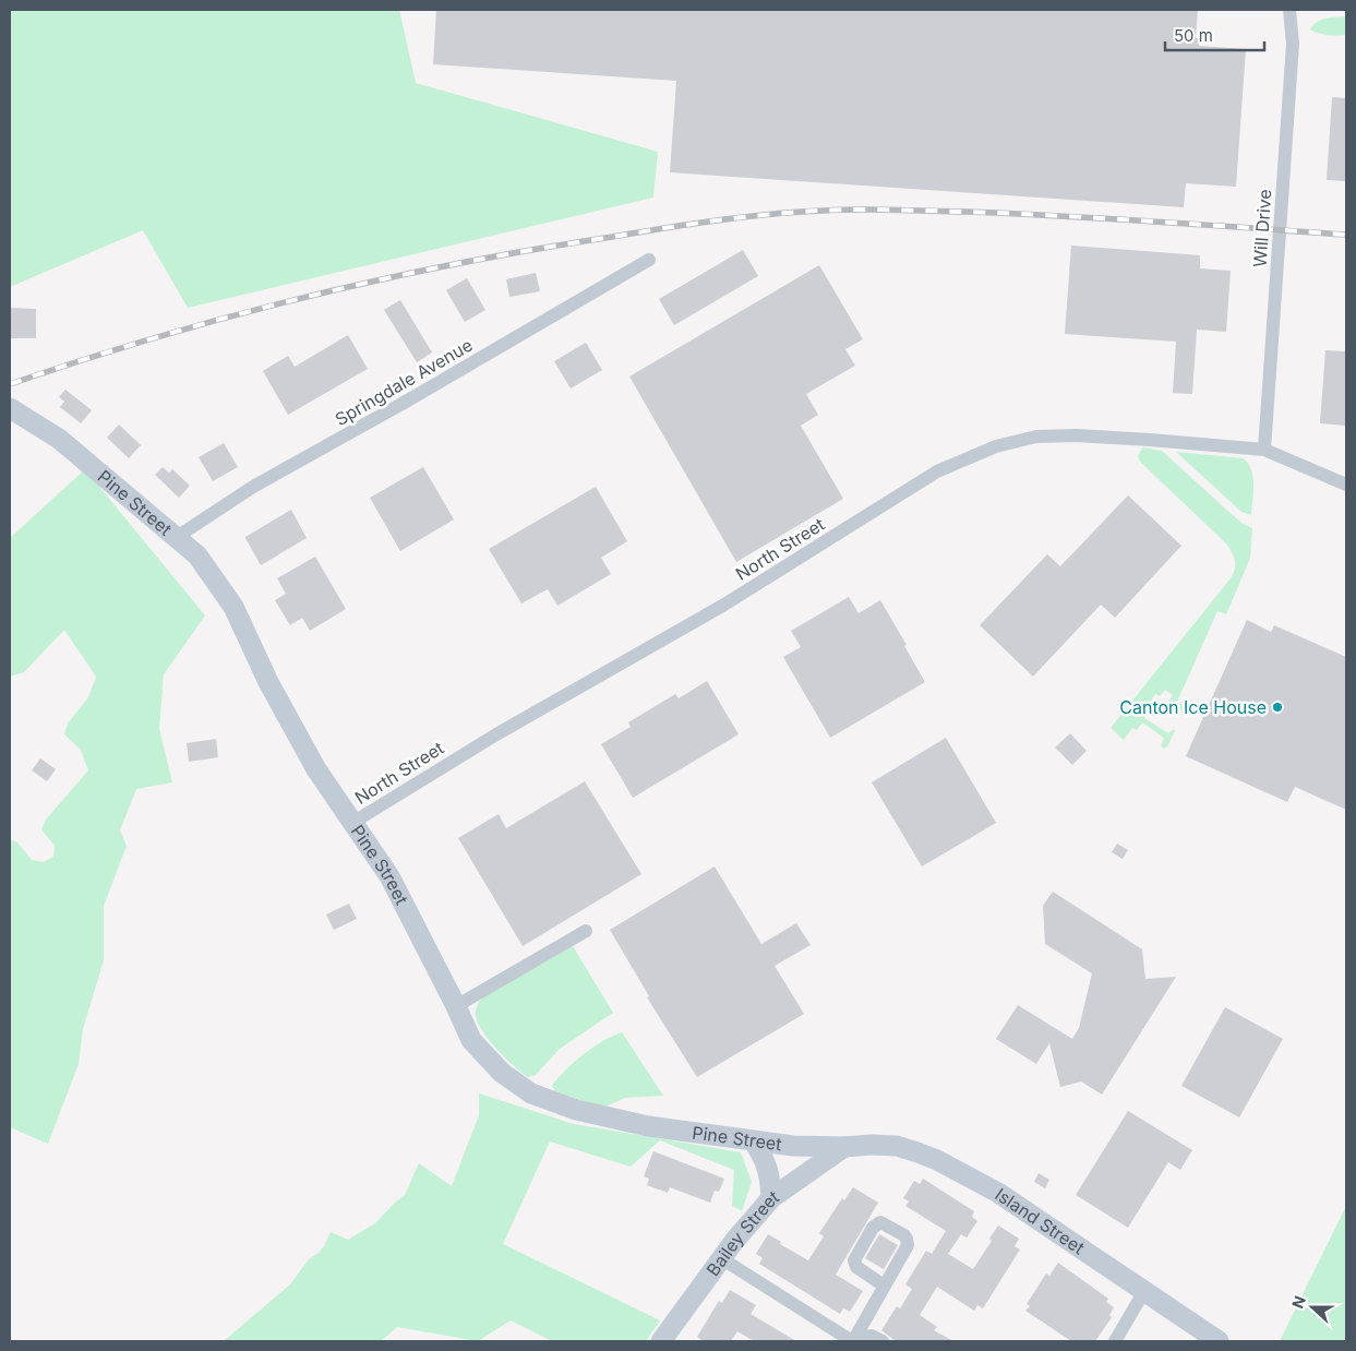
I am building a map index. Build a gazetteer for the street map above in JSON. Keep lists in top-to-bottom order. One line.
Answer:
{"streets":{"street":["Will Drive","Springdale Avenue","Pine Street","North Street","Island Street","Bailey Street"]},"crossings":[["Will Drive","North Street"],["Springdale Avenue","Pine Street"],["Pine Street","North Street"],["Pine Street","Island Street"],["Pine Street","Bailey Street"],["Island Street","Bailey Street"]],"places":["Canton Ice House"],"scale_bar":"50 m","north":"left"}
